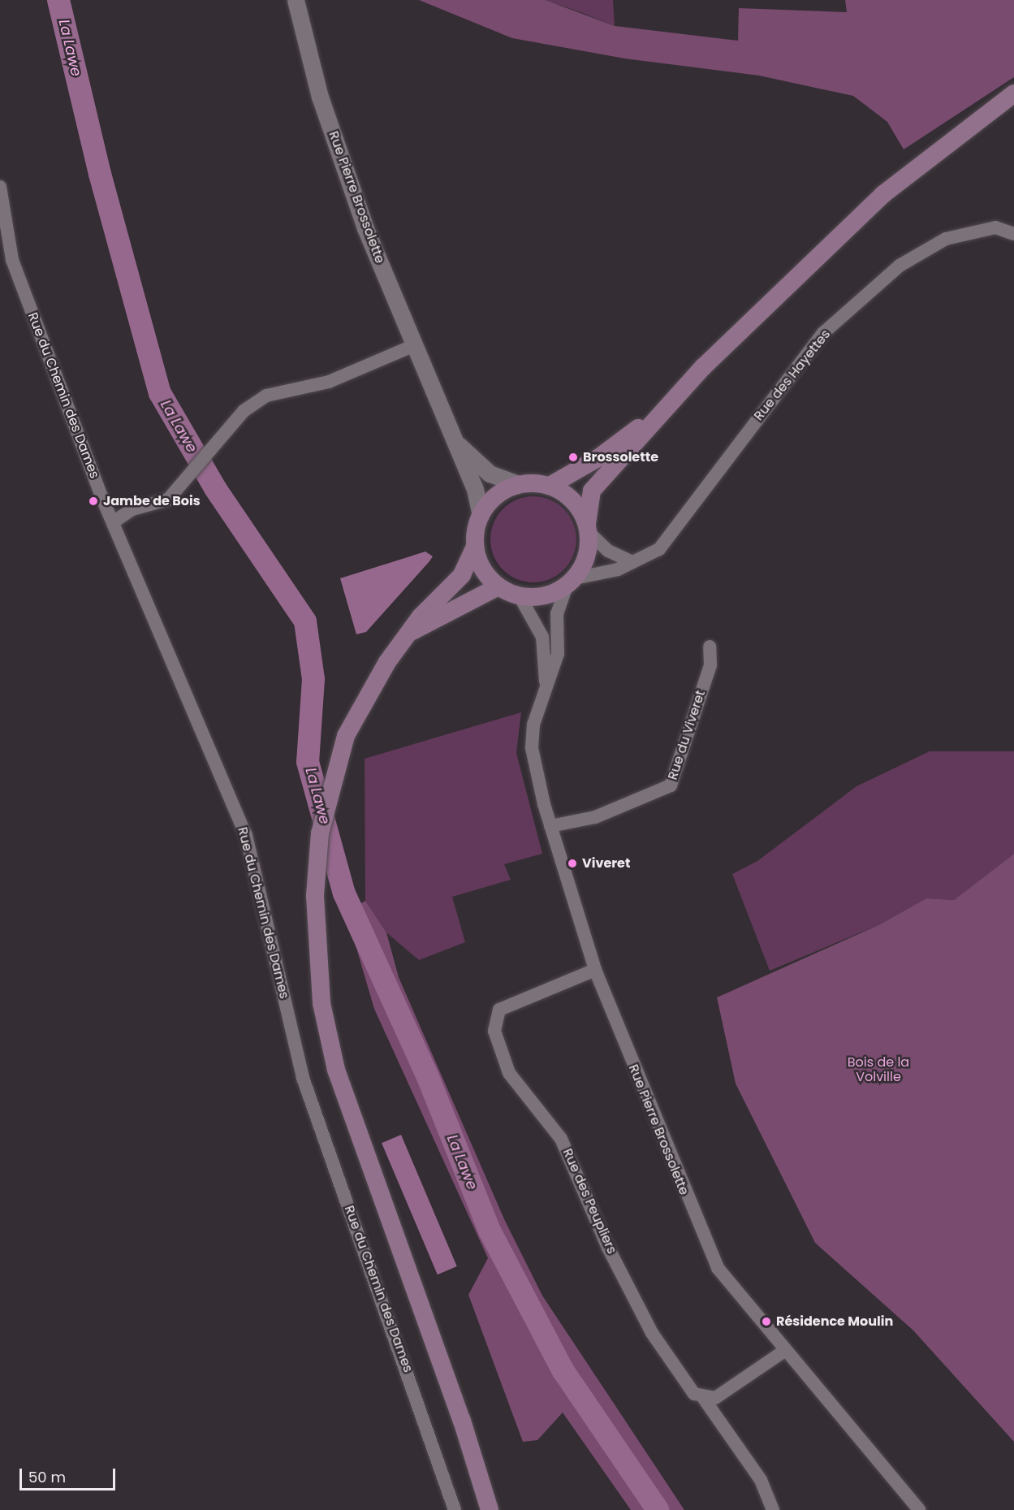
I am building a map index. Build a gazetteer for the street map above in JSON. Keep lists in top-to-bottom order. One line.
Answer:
{"streets":{"street":["Rue Pierre Brossolette","Rue des Hayettes","Rue du Chemin des Dames","Rue du Viveret","Rue des Peupliers"]},"crossings":[["Rue Pierre Brossolette","Rue des Hayettes"],["Rue Pierre Brossolette","Rue du Viveret"],["Rue Pierre Brossolette","Rue des Peupliers"]],"water":["La Lawe"],"parks":["Bois de la Volville"],"places":["Brossolette","Jambe de Bois","Viveret","Résidence Moulin"],"scale_bar":"50 m"}
